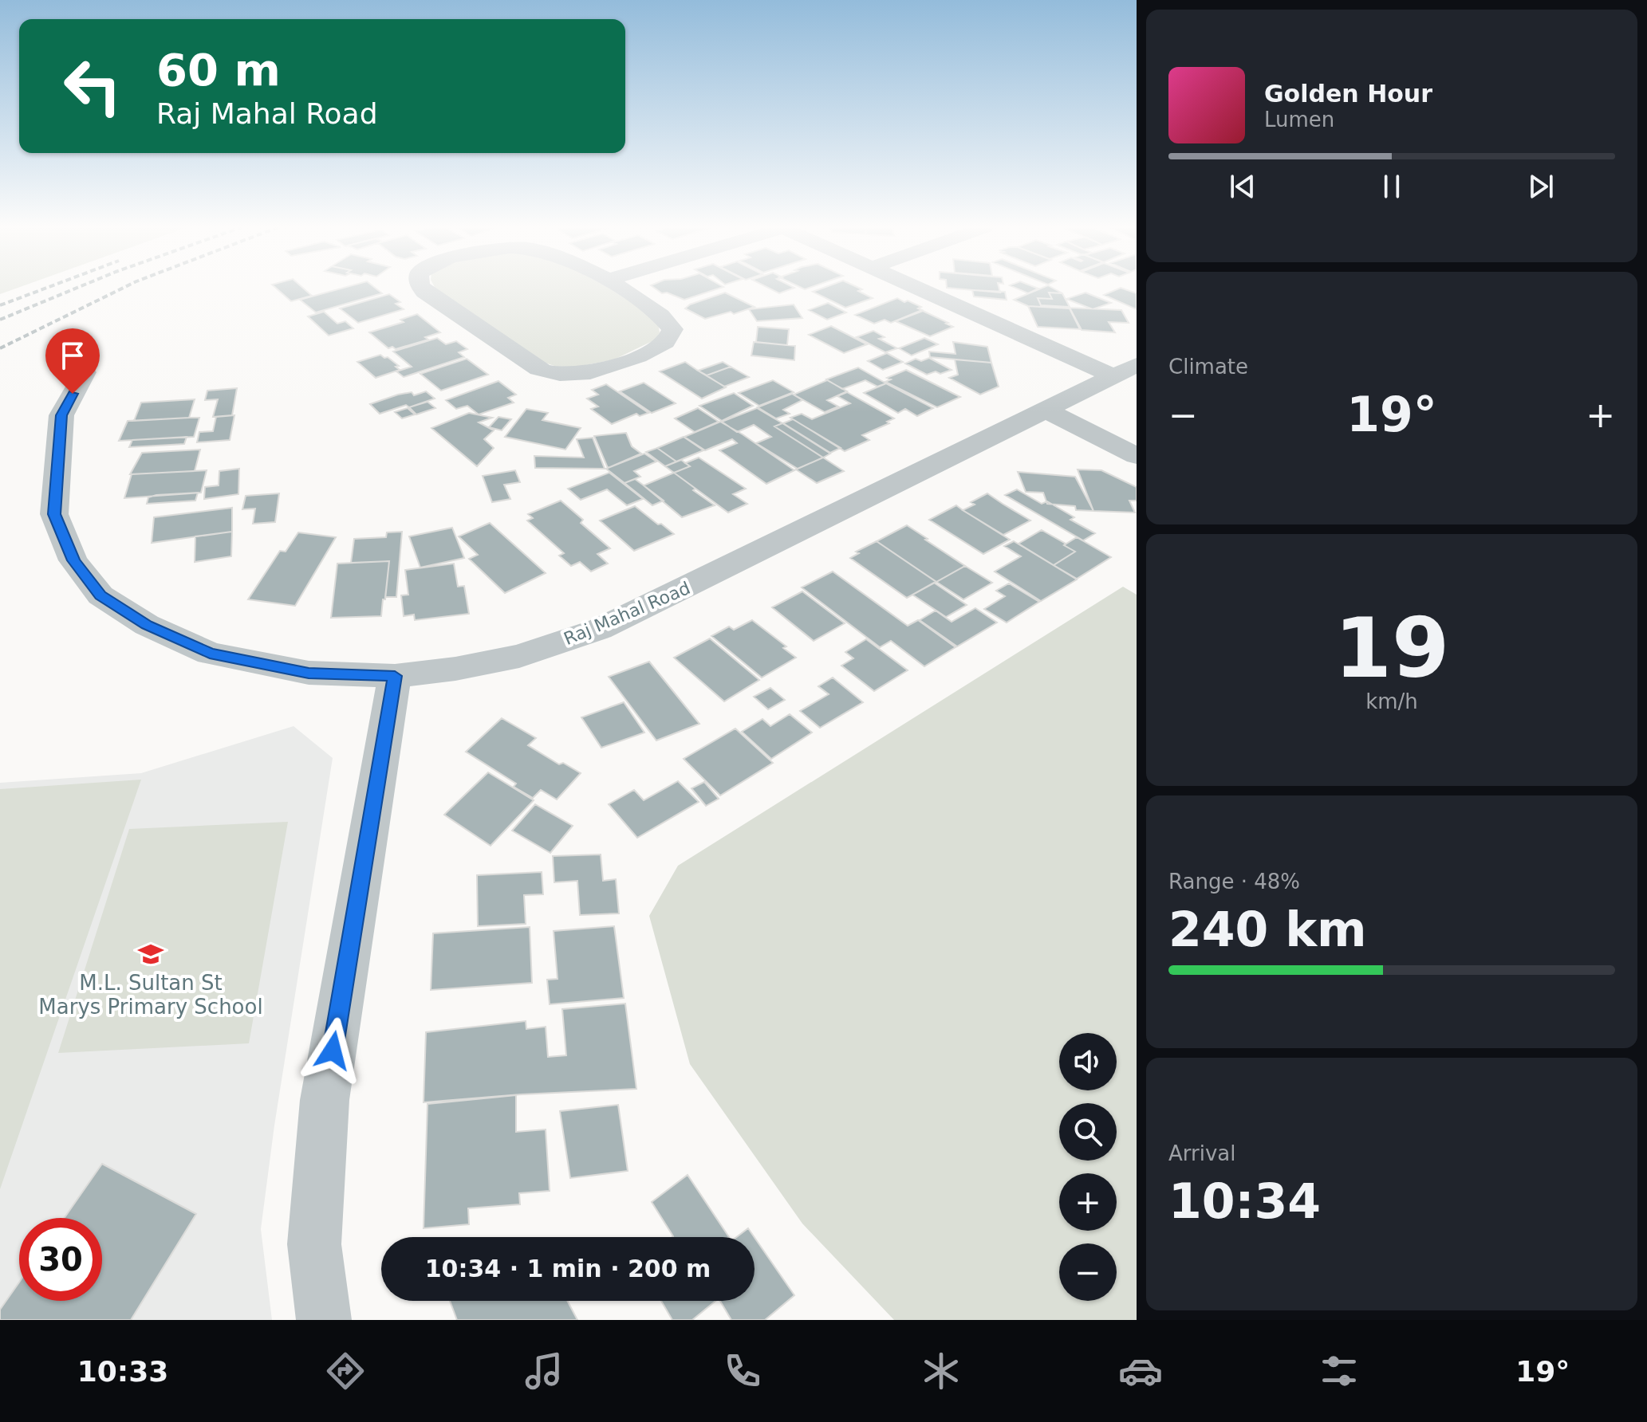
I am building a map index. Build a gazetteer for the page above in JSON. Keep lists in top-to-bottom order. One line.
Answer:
{"streets":{"street":["Raj Mahal Road"]},"places":{"school or university":["M.L. Sultan St Marys Primary School"]},"page":{"turn":["60 m","Raj Mahal Road"],"song":["Golden Hour","Lumen"],"tile":["Climate",["19","km/h"],["Range · 48%","240 km"],["Arrival","10:34"]],"heat":["−","19°","+"],"map_buttons":["+","−"],"limit":"30","trip":"10:34 · 1 min · 200 m","tabs":["10:33","19°"]}}
